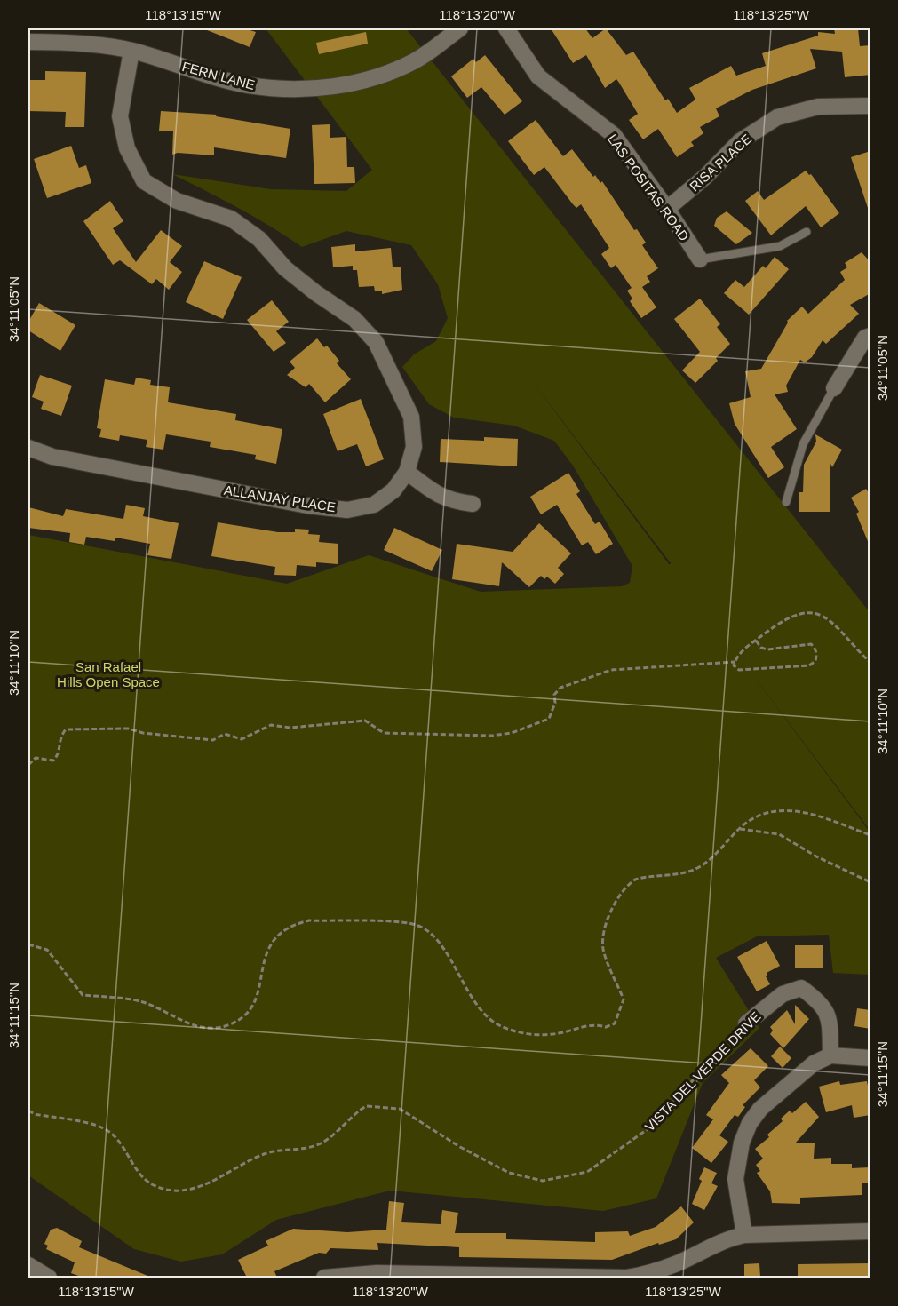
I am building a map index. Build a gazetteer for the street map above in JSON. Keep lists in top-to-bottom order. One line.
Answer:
{"streets":{"street":["FERN LANE","RISA PLACE","LAS POSITAS ROAD","ALLANJAY PLACE","VISTA DEL VERDE DRIVE"]},"crossings":[["FERN LANE","ALLANJAY PLACE"],["RISA PLACE","LAS POSITAS ROAD"]],"parks":["San Rafael Hills Open Space"],"coordinates":["118°13'15\"W","118°13'20\"W","118°13'25\"W","34°11'05\"N","34°11'10\"N","34°11'15\"N"]}
